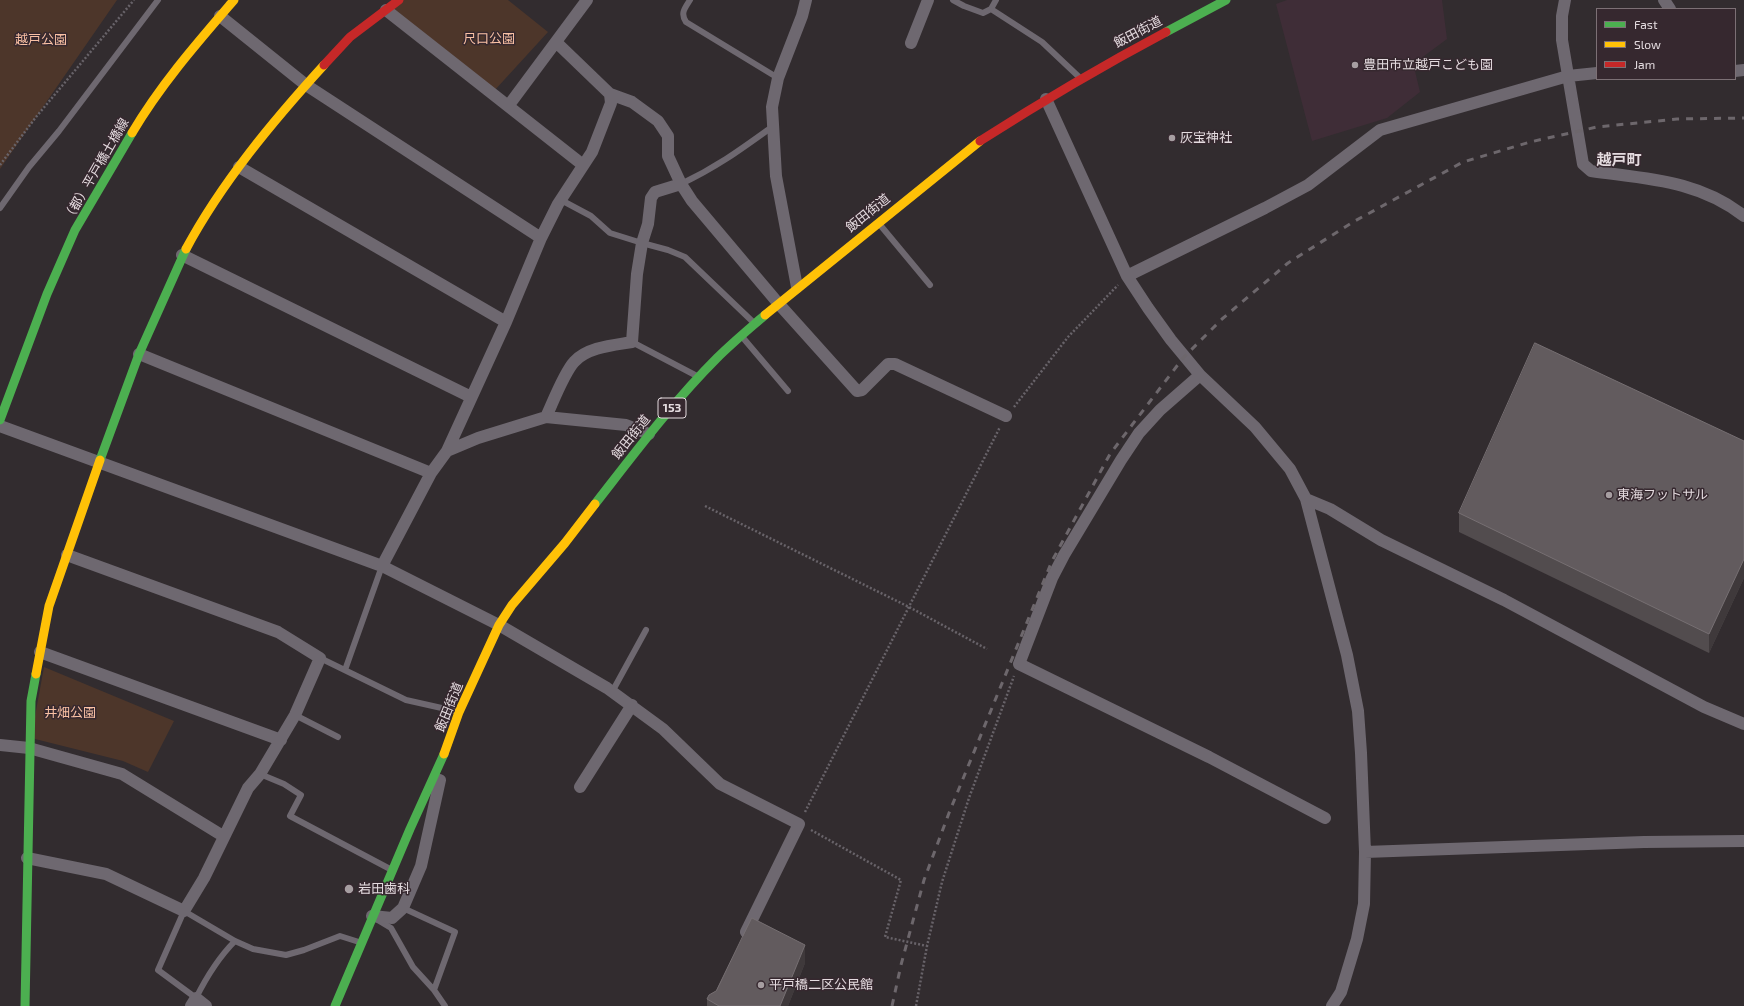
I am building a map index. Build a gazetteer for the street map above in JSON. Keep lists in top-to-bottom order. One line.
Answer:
{"streets":{"main road":["飯田街道","（都）平戸橋土橋線","153"]},"districts":["越戸町"],"parks":["尺口公園","越戸公園","井畑公園"],"places":["豊田市立越戸こども園","灰宝神社","東海フットサル","岩田歯科","平戸橋二区公民館"],"legend":["Fast","Slow","Jam"]}
